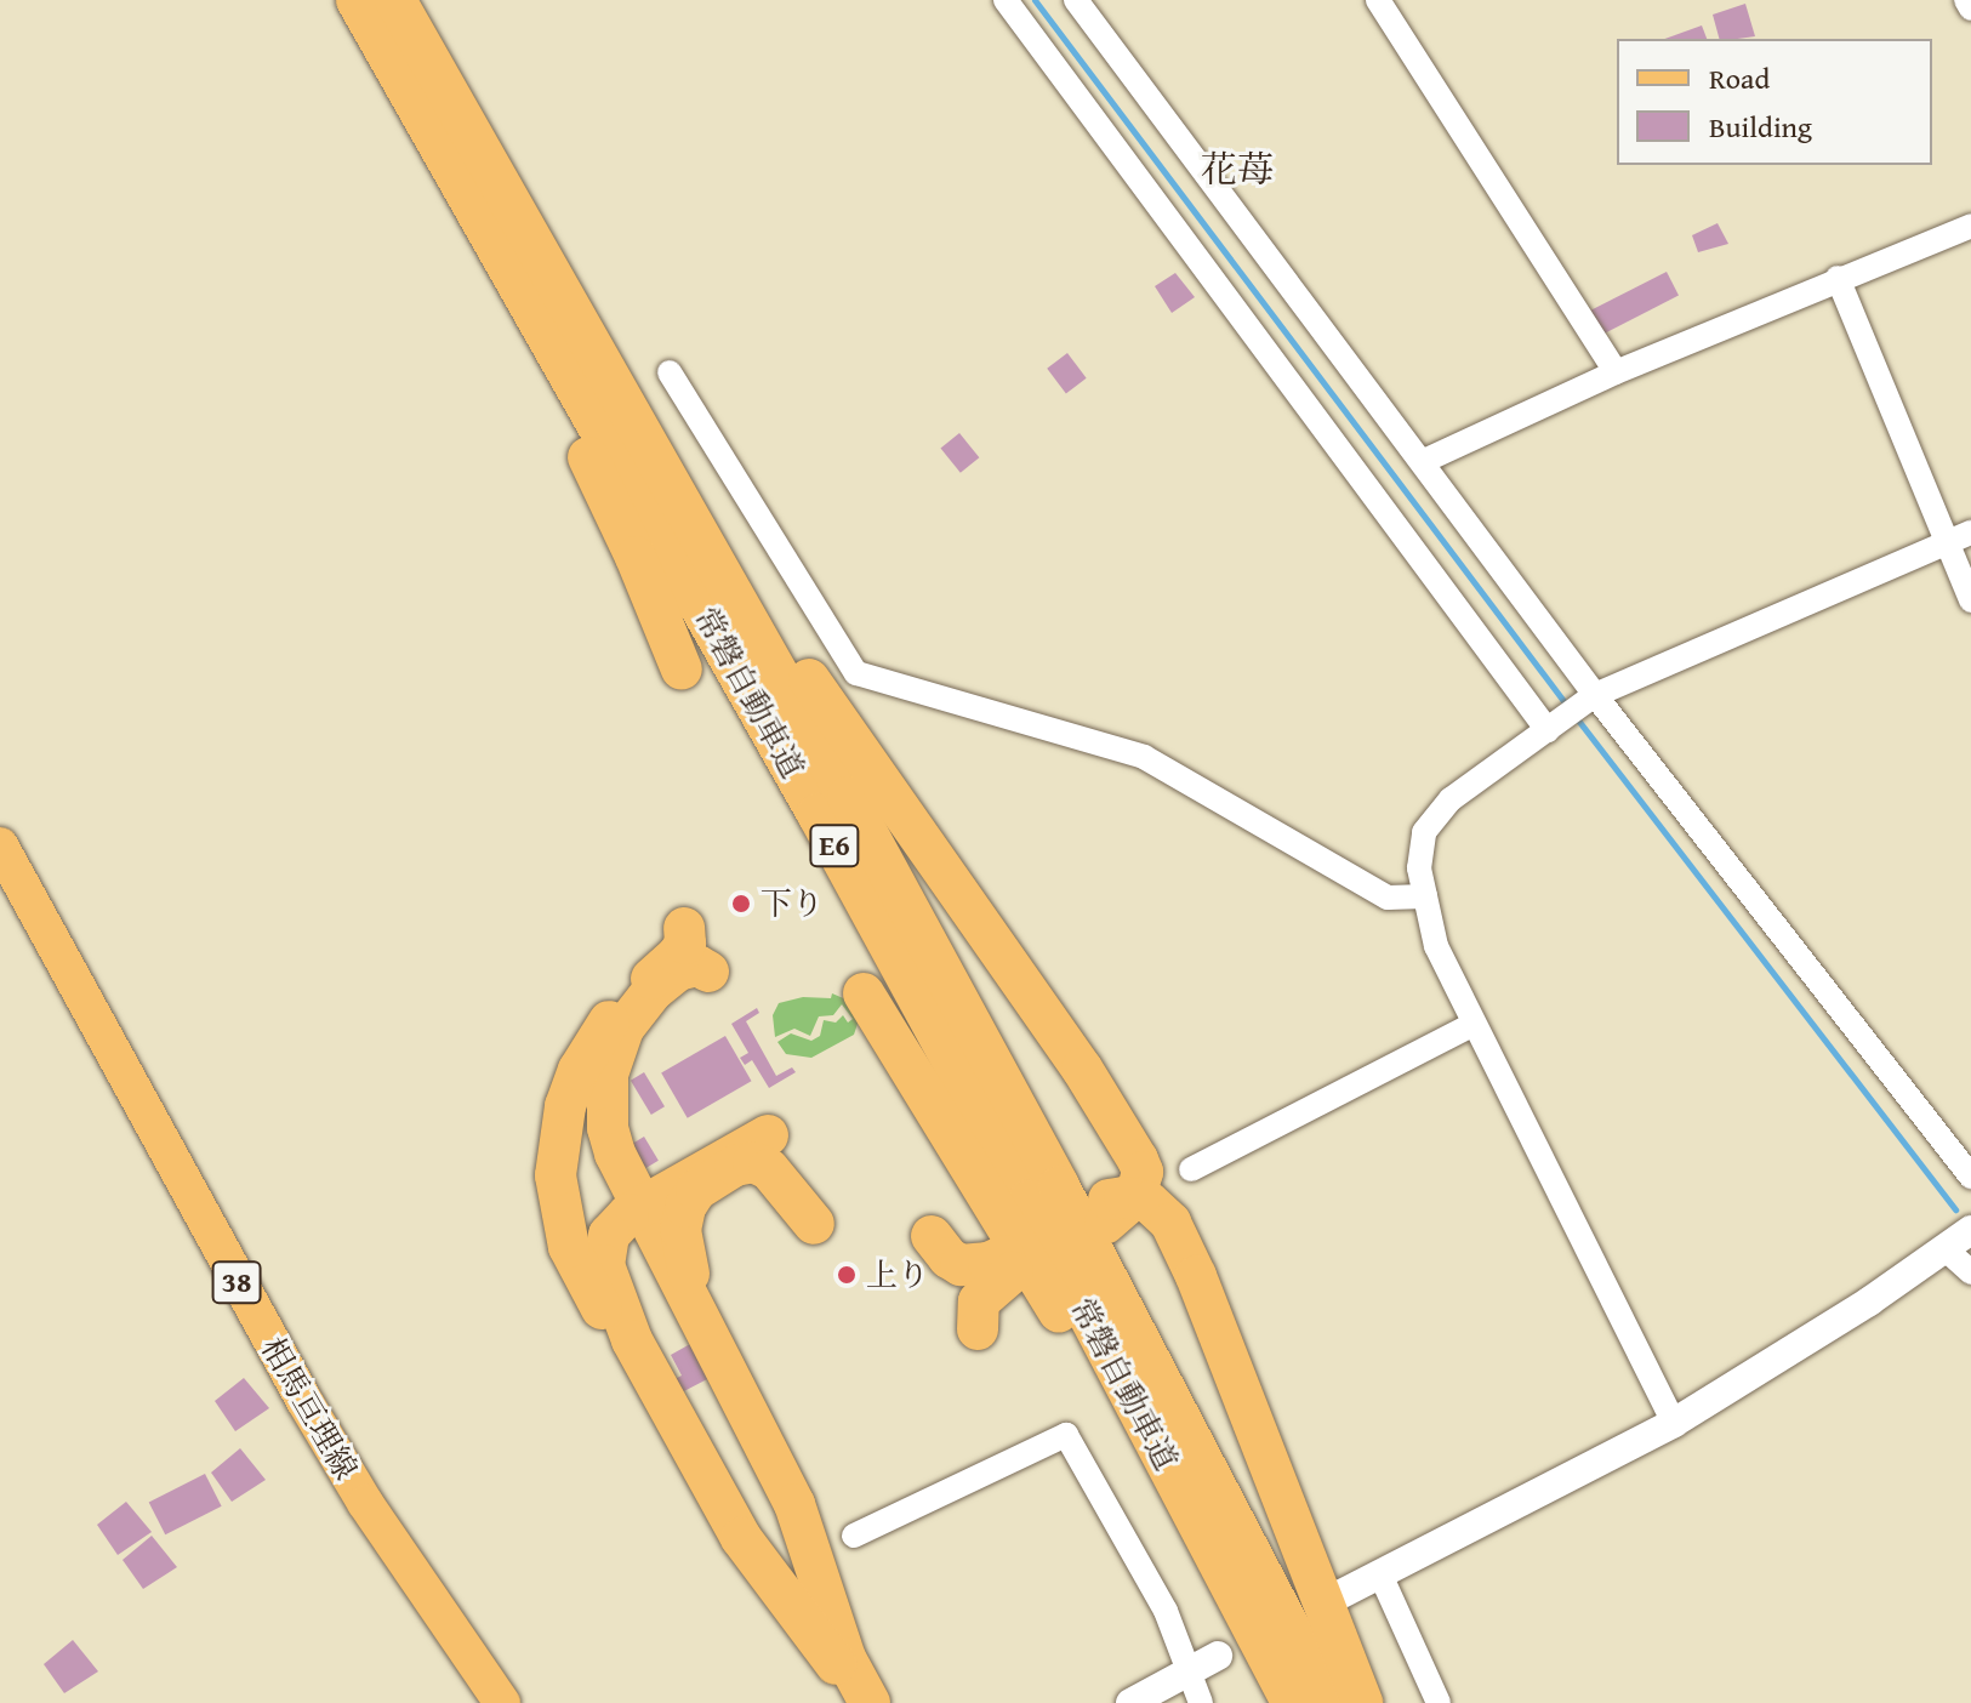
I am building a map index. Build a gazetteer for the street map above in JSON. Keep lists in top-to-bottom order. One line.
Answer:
{"streets":{"highway":["常磐自動車道","E6"],"main road":["38","相馬亘理線"]},"districts":["花苺"],"places":["下り","上り"],"legend":["Road","Building"]}
